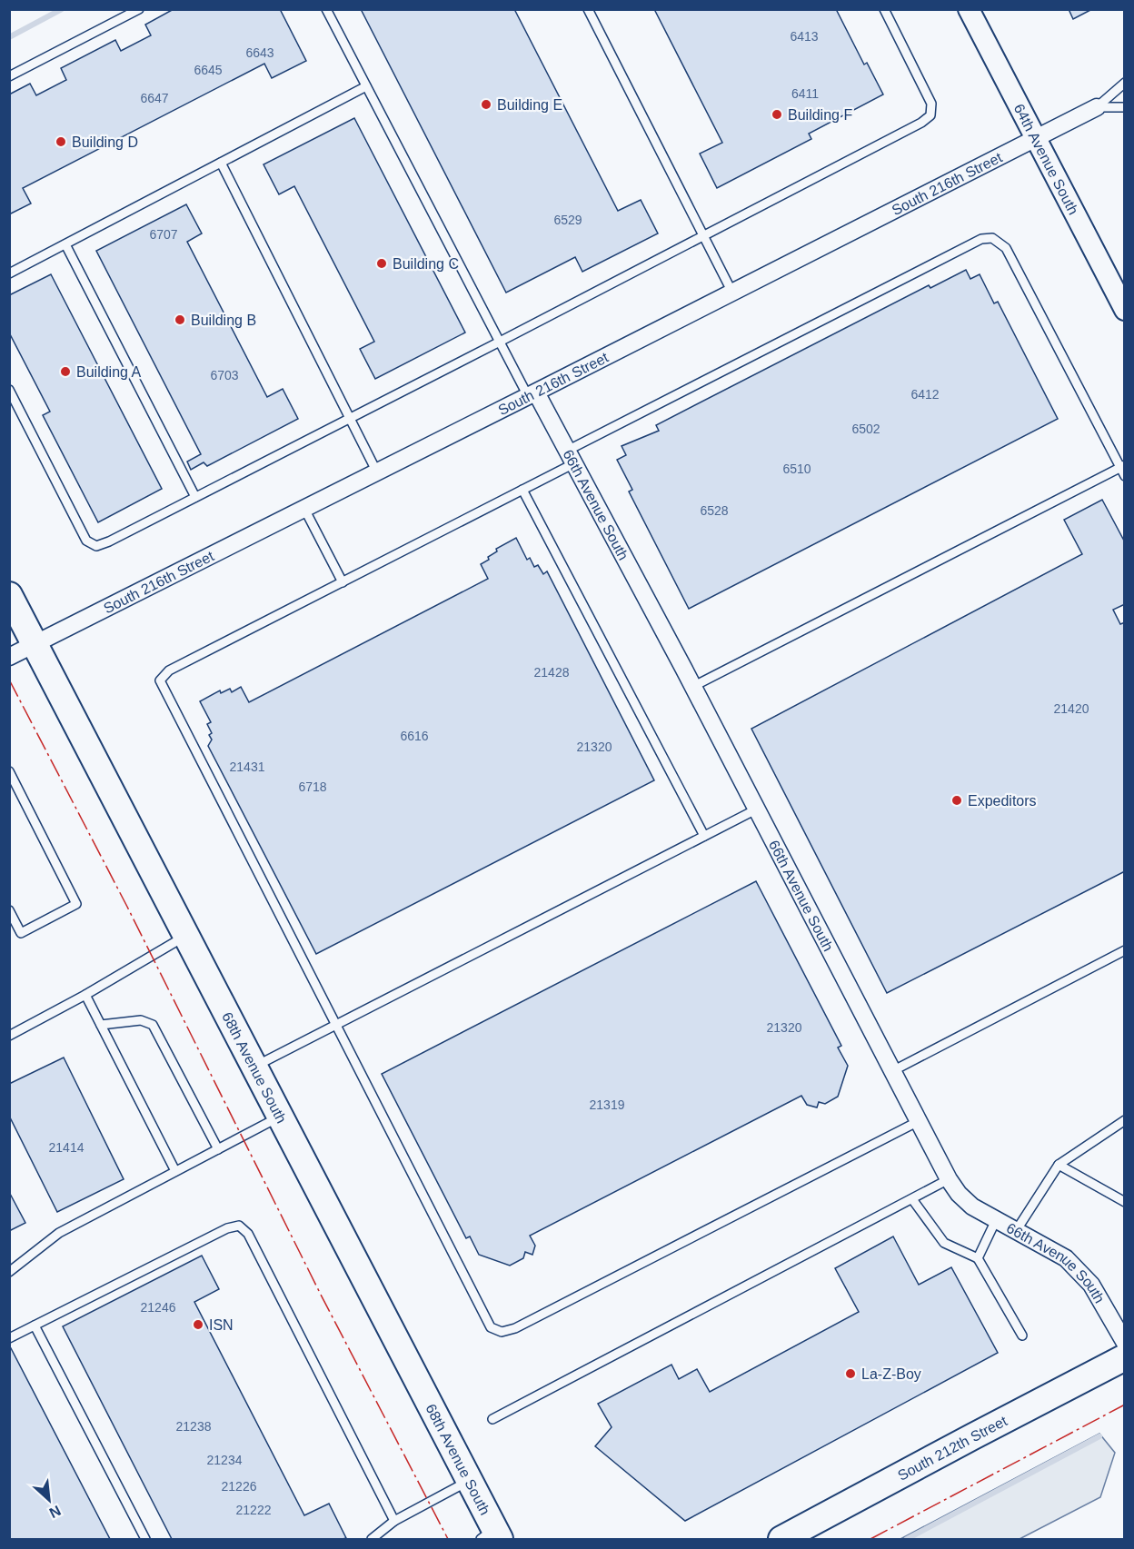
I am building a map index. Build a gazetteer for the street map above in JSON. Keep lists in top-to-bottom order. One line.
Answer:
{"streets":{"main road":["68th Avenue South","South 212th Street"],"street":["64th Avenue South","South 216th Street","66th Avenue South"]},"crossings":[["64th Avenue South","South 216th Street"],["South 216th Street","66th Avenue South"],["South 216th Street","68th Avenue South"]],"places":["Building E","Building F","Building D","Building C","Building B","Building A","Expeditors","ISN","La-Z-Boy"],"house_numbers":["6413","6643","6645","6411","6647","6529","6707","6703","6412","6502","6510","6528","21428","21420","6616","21320","21431","6718","21320","21319","21414","21246","21238","21234","21226","21222"],"north":"bottom right"}
